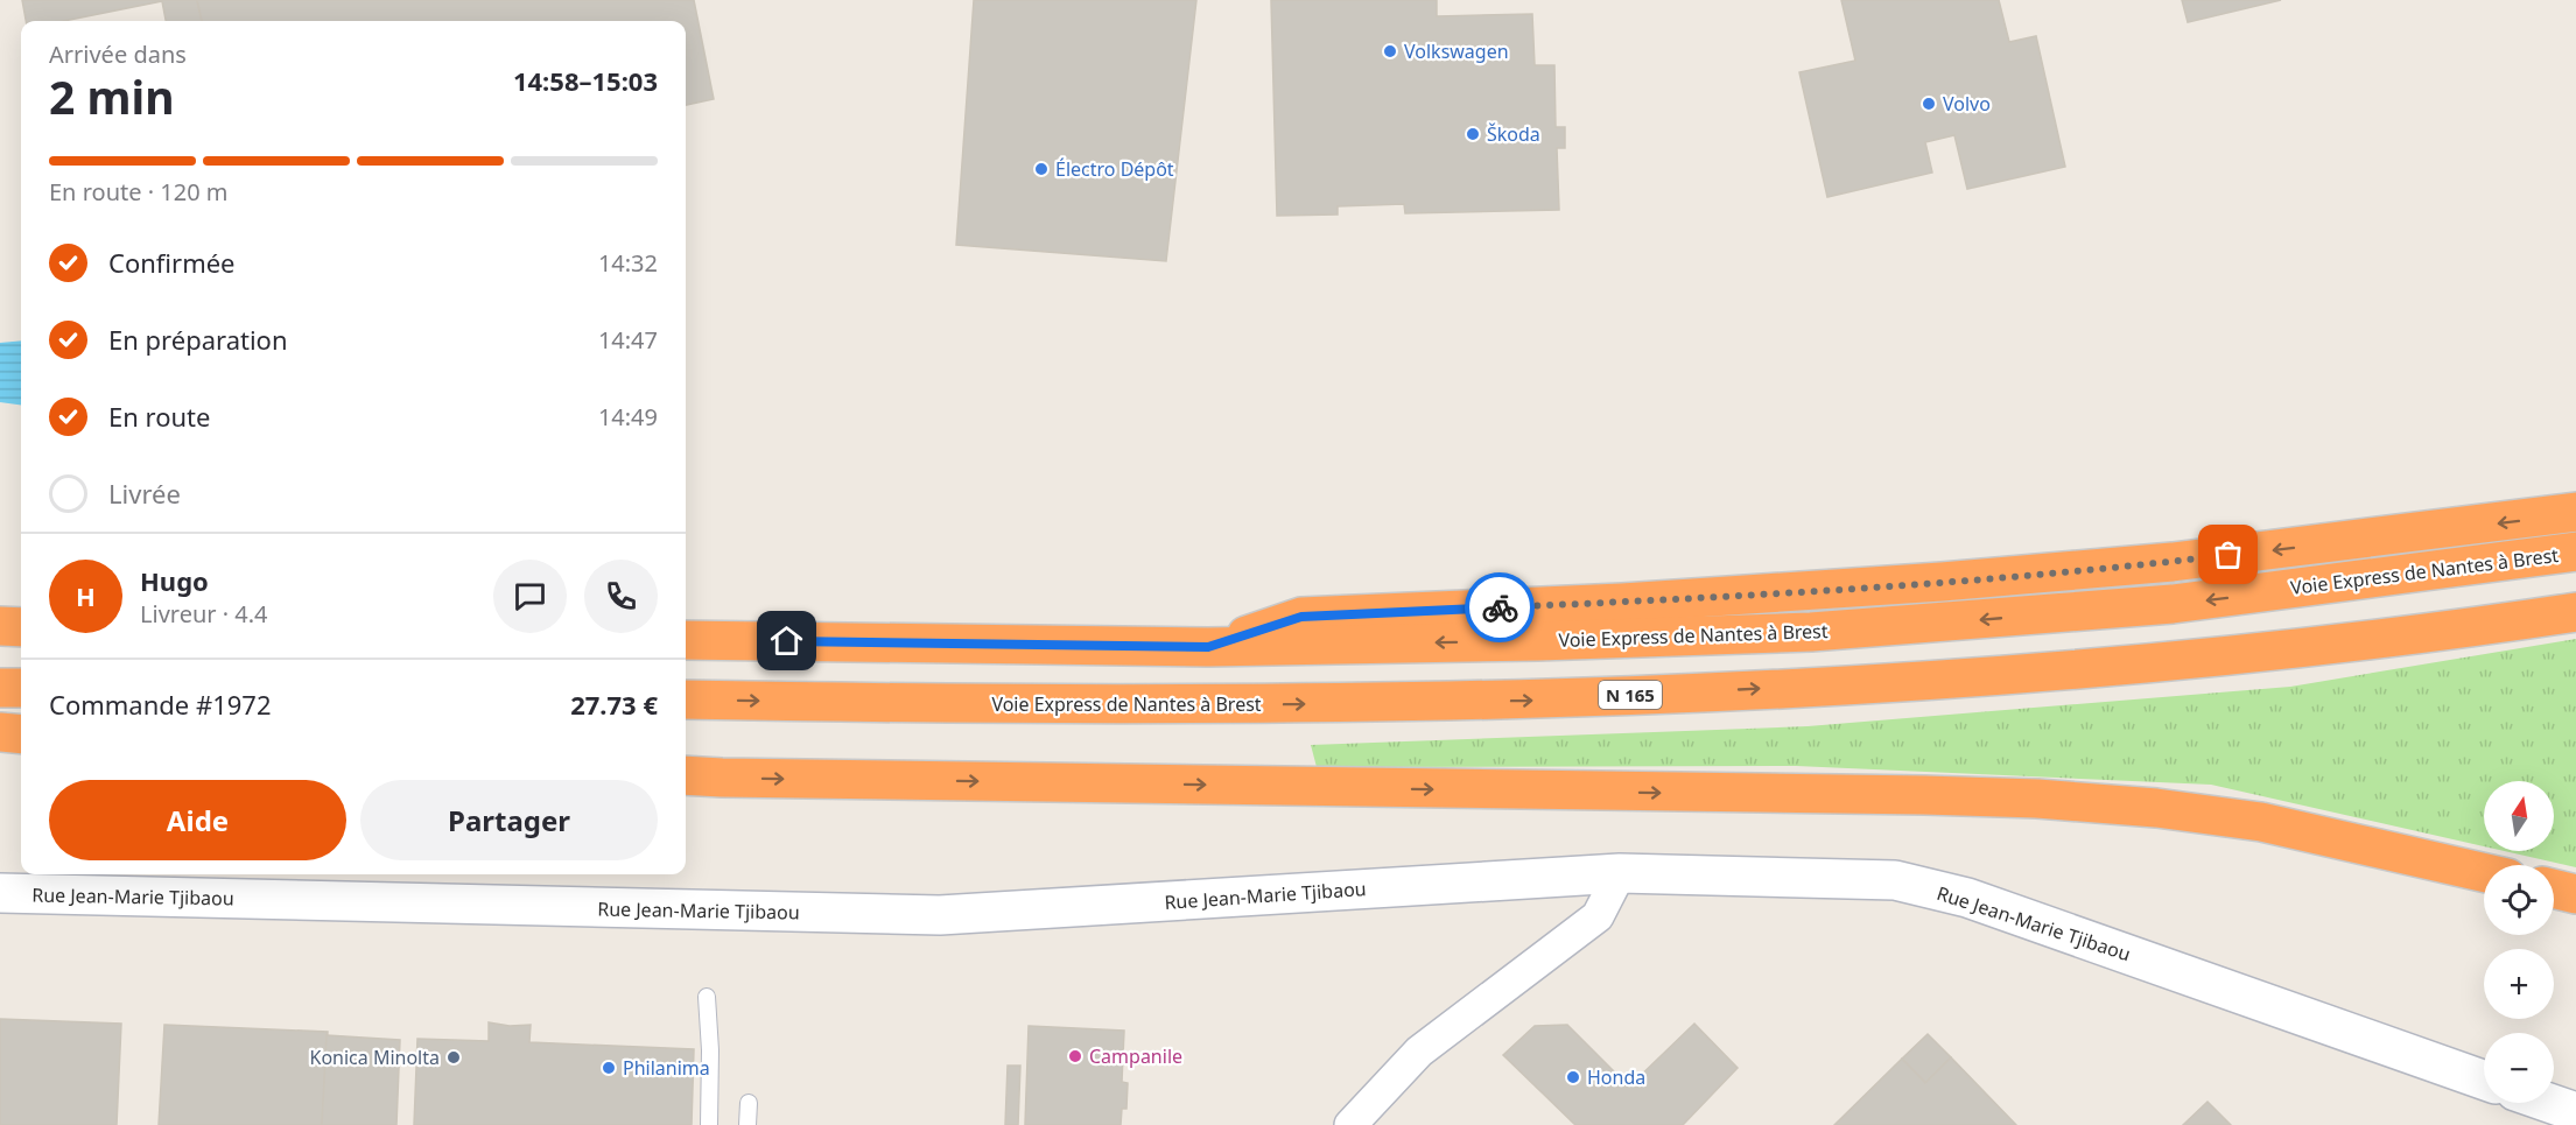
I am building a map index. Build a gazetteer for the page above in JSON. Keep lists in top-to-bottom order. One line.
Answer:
{"streets":{"highway":["Voie Express de Nantes à Brest","N 165"],"street":["Rue Jean-Marie Tjibaou"]},"places":["Volkswagen","Volvo","Škoda","Électro Dépôt","Campanile","Konica Minolta","Philanima","Honda"],"north":"top","page":{"heading":["2 min","Arrivée dans","14:58–15:03"],"panel":["Hugo","Livreur · 4.4","Commande #1972","27.73 €"],"bar":"En route · 120 m","list":[["Confirmée","14:32"],["En préparation","14:47"],["En route","14:49"],"Livrée"],"round":"H","buttons":["Aide","Partager"],"map_buttons":["+","−"]}}
